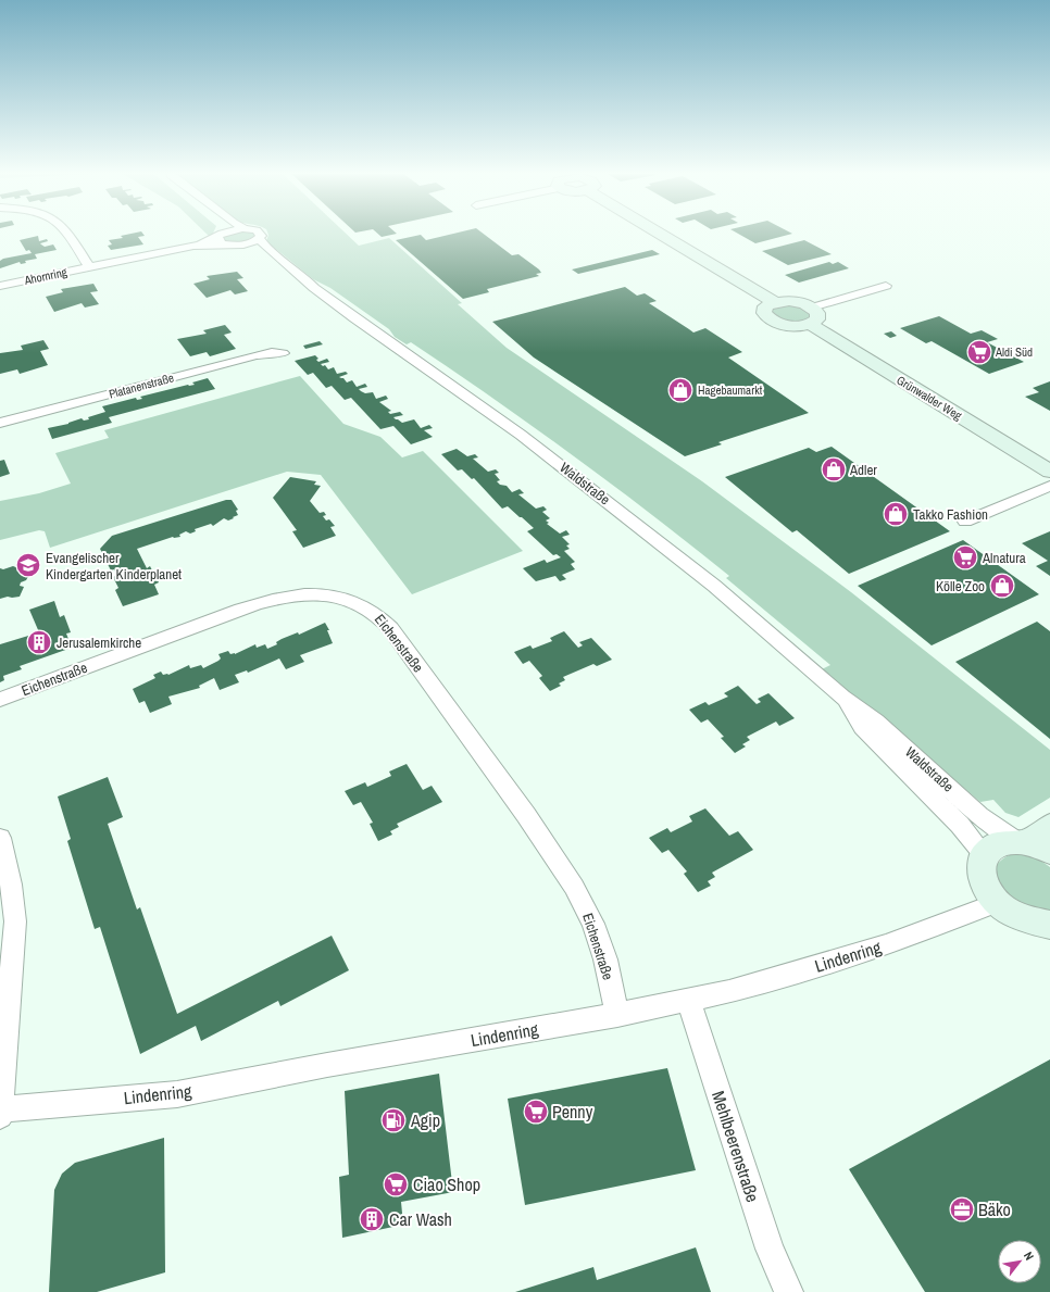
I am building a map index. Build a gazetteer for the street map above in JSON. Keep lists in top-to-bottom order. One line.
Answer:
{"streets":{"main road":["Grünwalder Weg"],"street":["Ahornring","Platanenstraße","Waldstraße","Eichenstraße","Lindenring","Mehlbeerenstraße"]},"crossings":[["Ahornring","Waldstraße"],["Eichenstraße","Lindenring"],["Lindenring","Mehlbeerenstraße"]],"places":{"supermarket":["Aldi Süd","Alnatura","Penny","Ciao Shop"],"shop":["Hagebaumarkt","Adler","Takko Fashion","Kölle Zoo"],"school or university":["Evangelischer Kindergarten Kinderplanet"],"building":["Jerusalemkirche","Car Wash"],"fuel station":["Agip"],"office":["Bäko"]},"north":"top right"}
